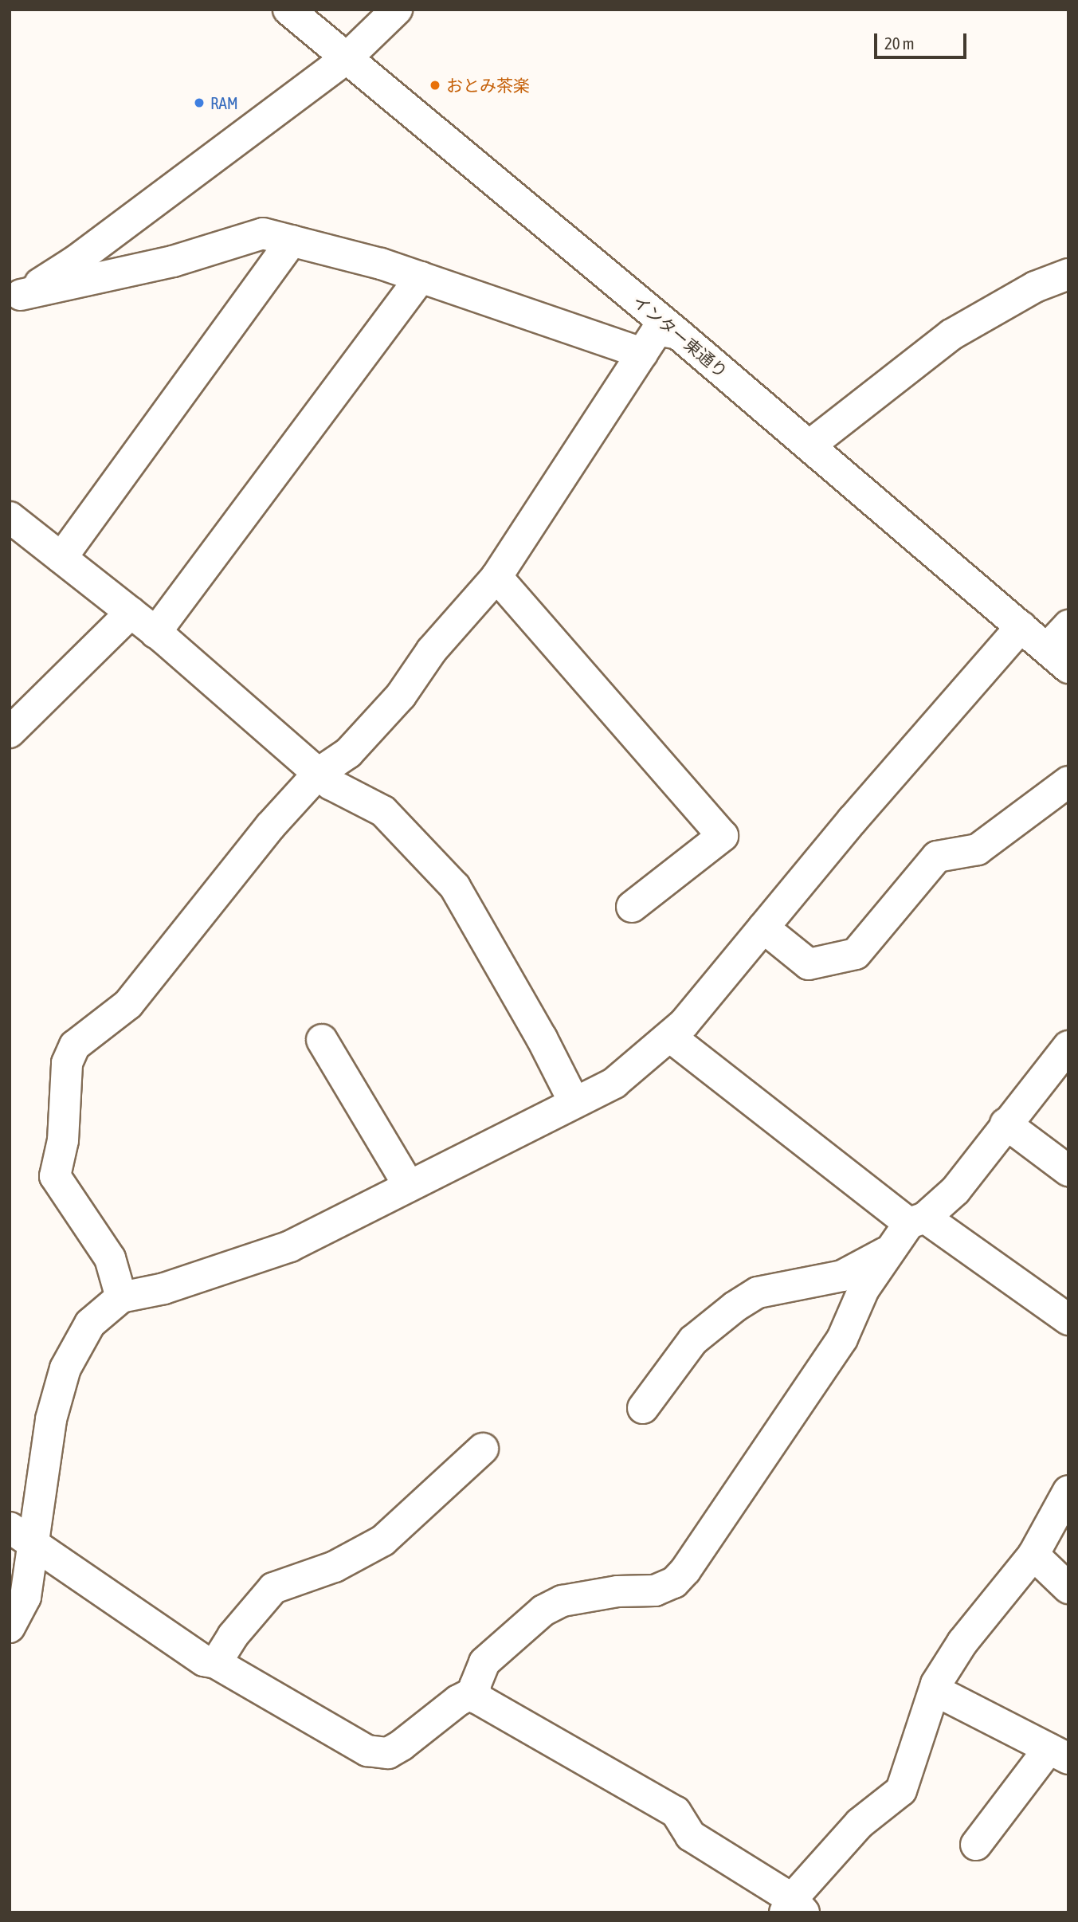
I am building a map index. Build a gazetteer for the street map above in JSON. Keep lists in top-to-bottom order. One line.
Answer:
{"streets":{"street":["インター東通り"]},"places":["おとみ茶楽","RAM"],"scale_bar":"20 m"}
